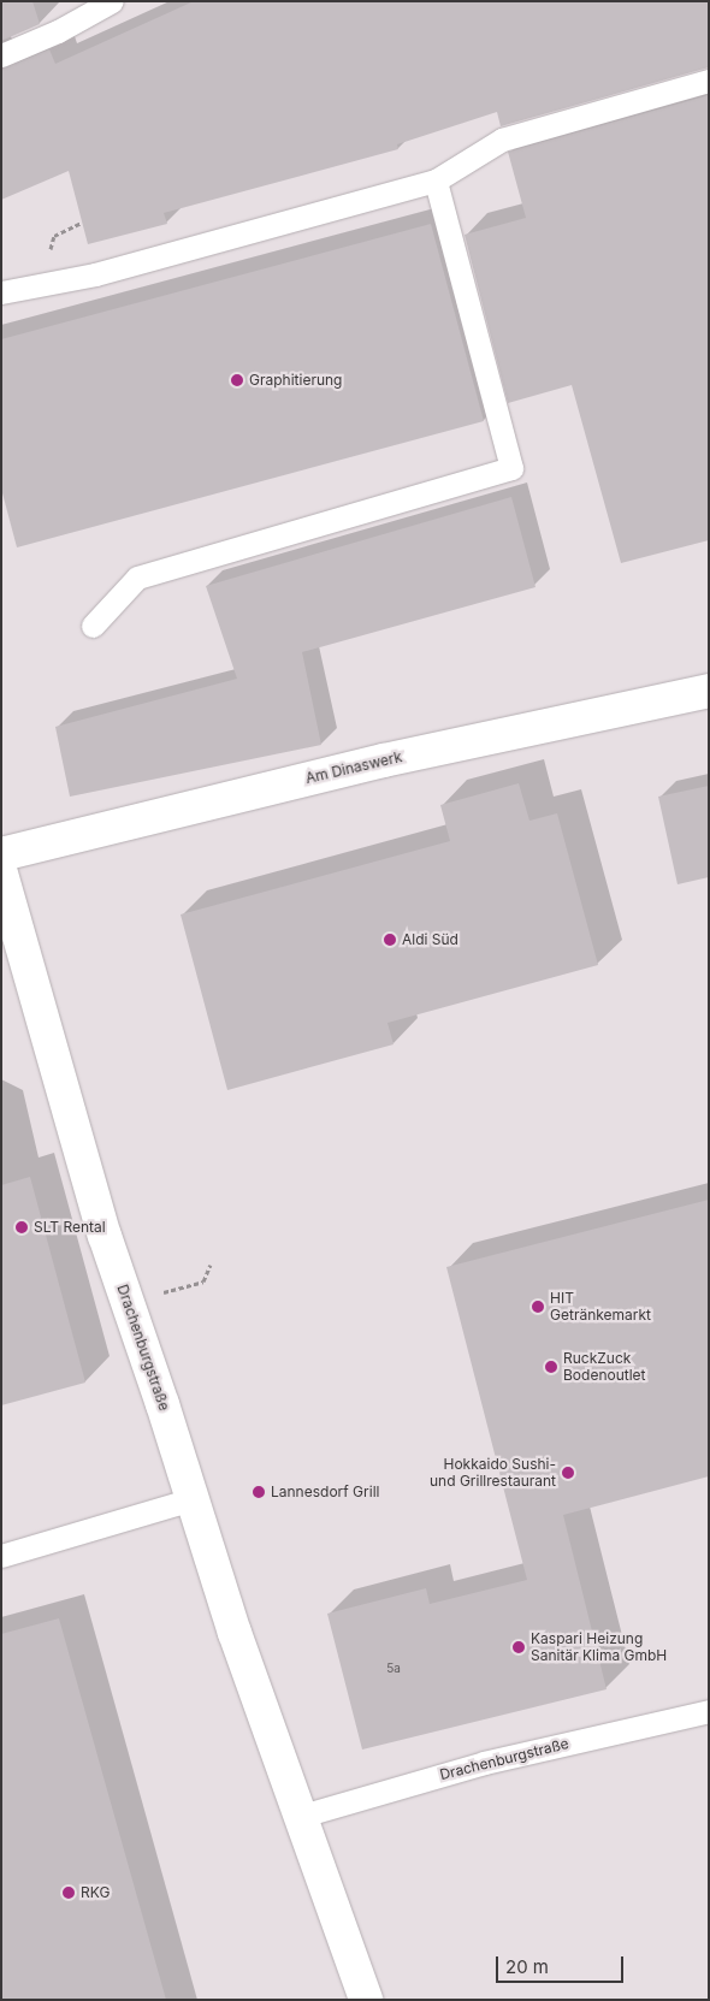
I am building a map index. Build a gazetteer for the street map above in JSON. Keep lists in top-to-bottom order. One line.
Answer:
{"streets":{"street":["Am Dinaswerk","Drachenburgstraße"]},"places":["Graphitierung","Aldi Süd","SLT Rental","HIT Getränkemarkt","RuckZuck Bodenoutlet","Hokkaido Sushi- und Grillrestaurant","Lannesdorf Grill","Kaspari Heizung Sanitär Klima GmbH","RKG"],"house_numbers":["5a"],"scale_bar":"20 m"}
